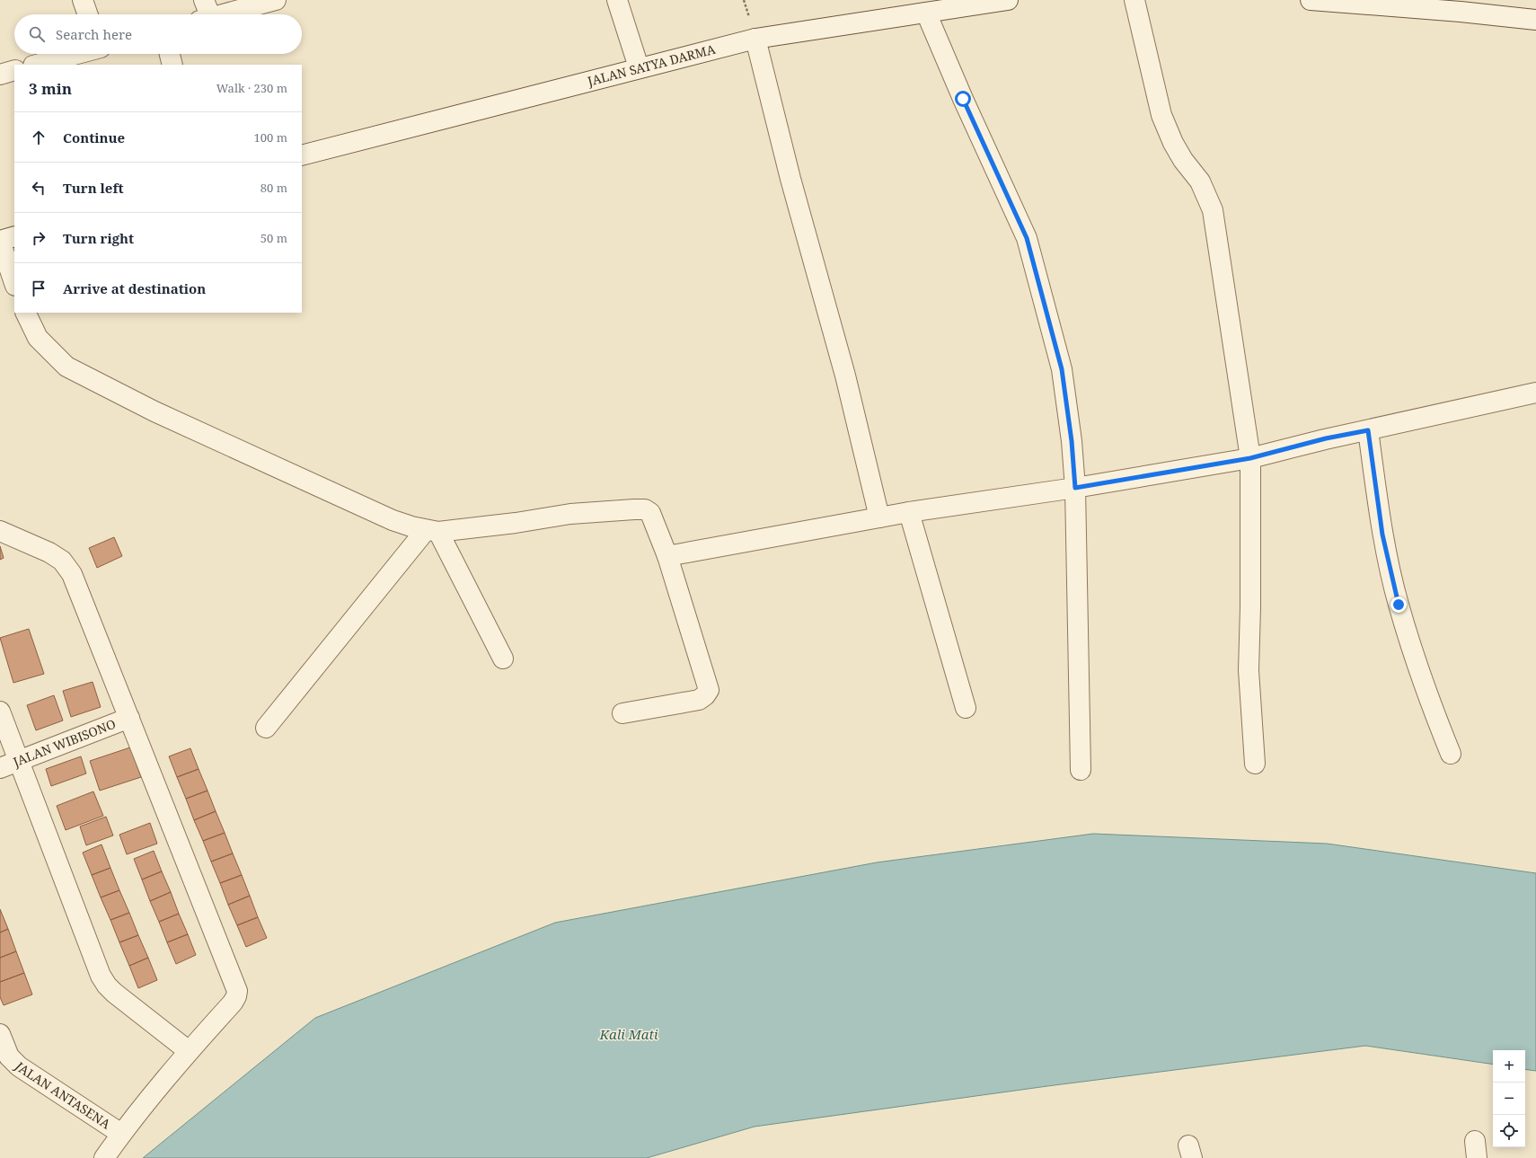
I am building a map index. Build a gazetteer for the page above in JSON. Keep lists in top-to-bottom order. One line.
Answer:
{"streets":{"street":["JALAN SATYA DARMA","JALAN WIBISONO","JALAN ANTASENA"]},"water":["Kali Mati"],"page":{"search":"Search here","heading":["3 min","Walk · 230 m"],"list":[["Continue","100 m"],["Turn left","80 m"],["Turn right","50 m"],"Arrive at destination"],"map_buttons":["+","−"]}}
